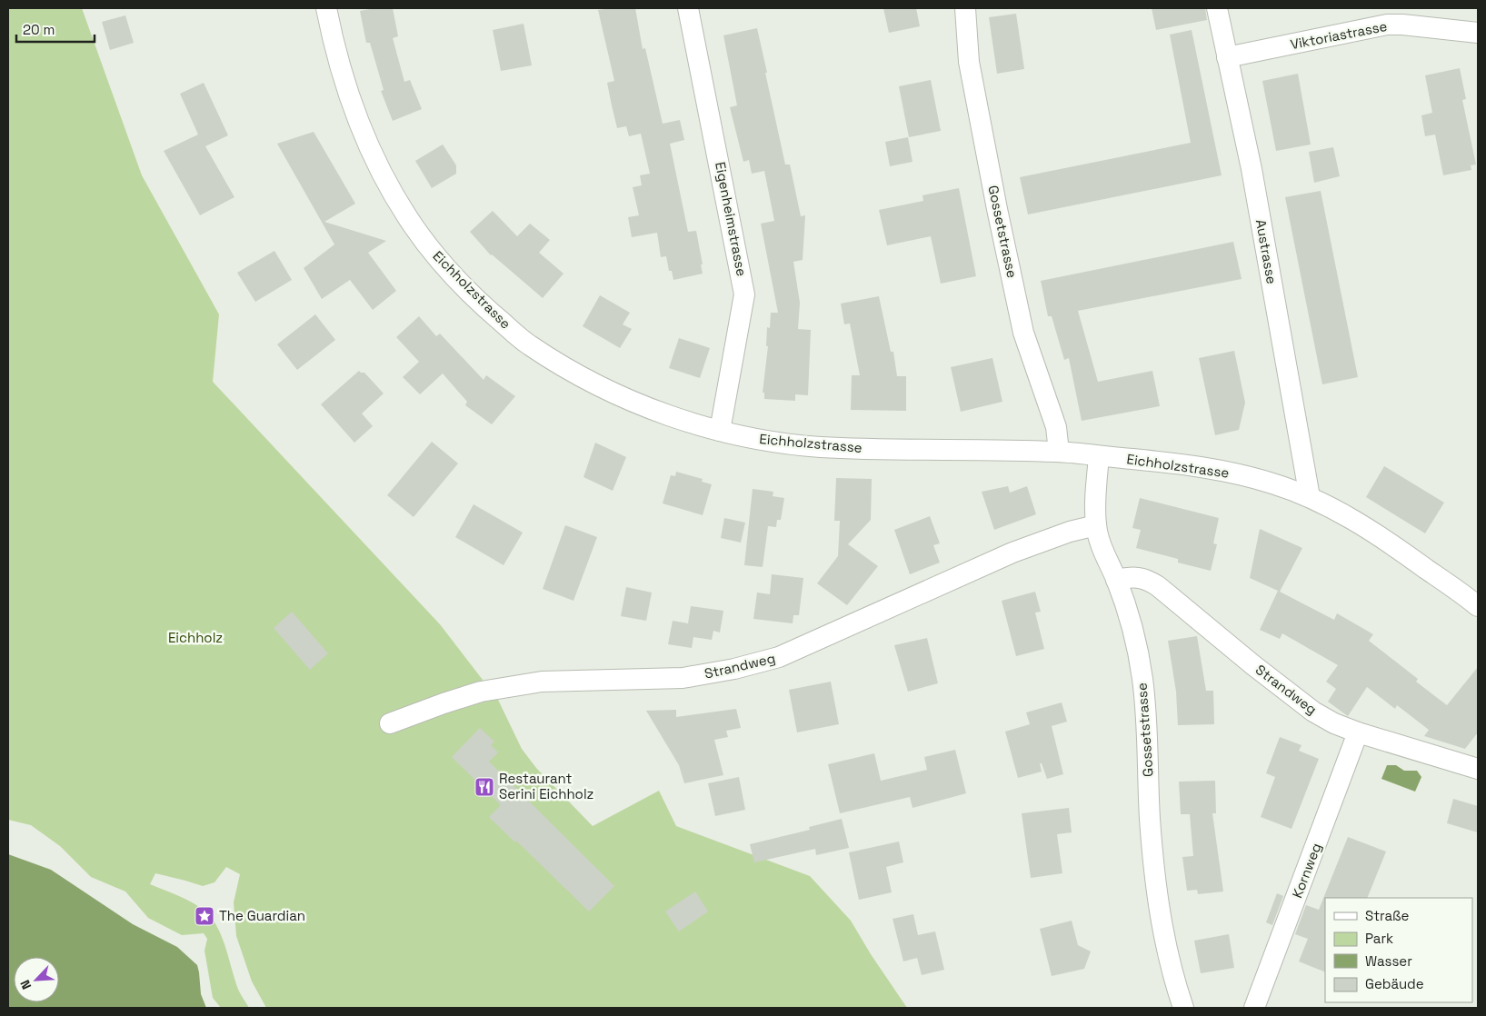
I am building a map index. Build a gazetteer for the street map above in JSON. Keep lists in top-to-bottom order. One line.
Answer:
{"streets":{"street":["Viktoriastrasse","Eigenheimstrasse","Gossetstrasse","Austrasse","Eichholzstrasse","Strandweg","Kornweg"]},"crossings":[["Viktoriastrasse","Austrasse"],["Eigenheimstrasse","Eichholzstrasse"],["Gossetstrasse","Eichholzstrasse"],["Gossetstrasse","Strandweg"],["Austrasse","Eichholzstrasse"],["Strandweg","Kornweg"]],"parks":["Eichholz"],"places":{"restaurant":["Restaurant Serini Eichholz"],"place":["The Guardian"]},"legend":["Straße","Park","Wasser","Gebäude"],"scale_bar":"20 m","north":"bottom left"}
